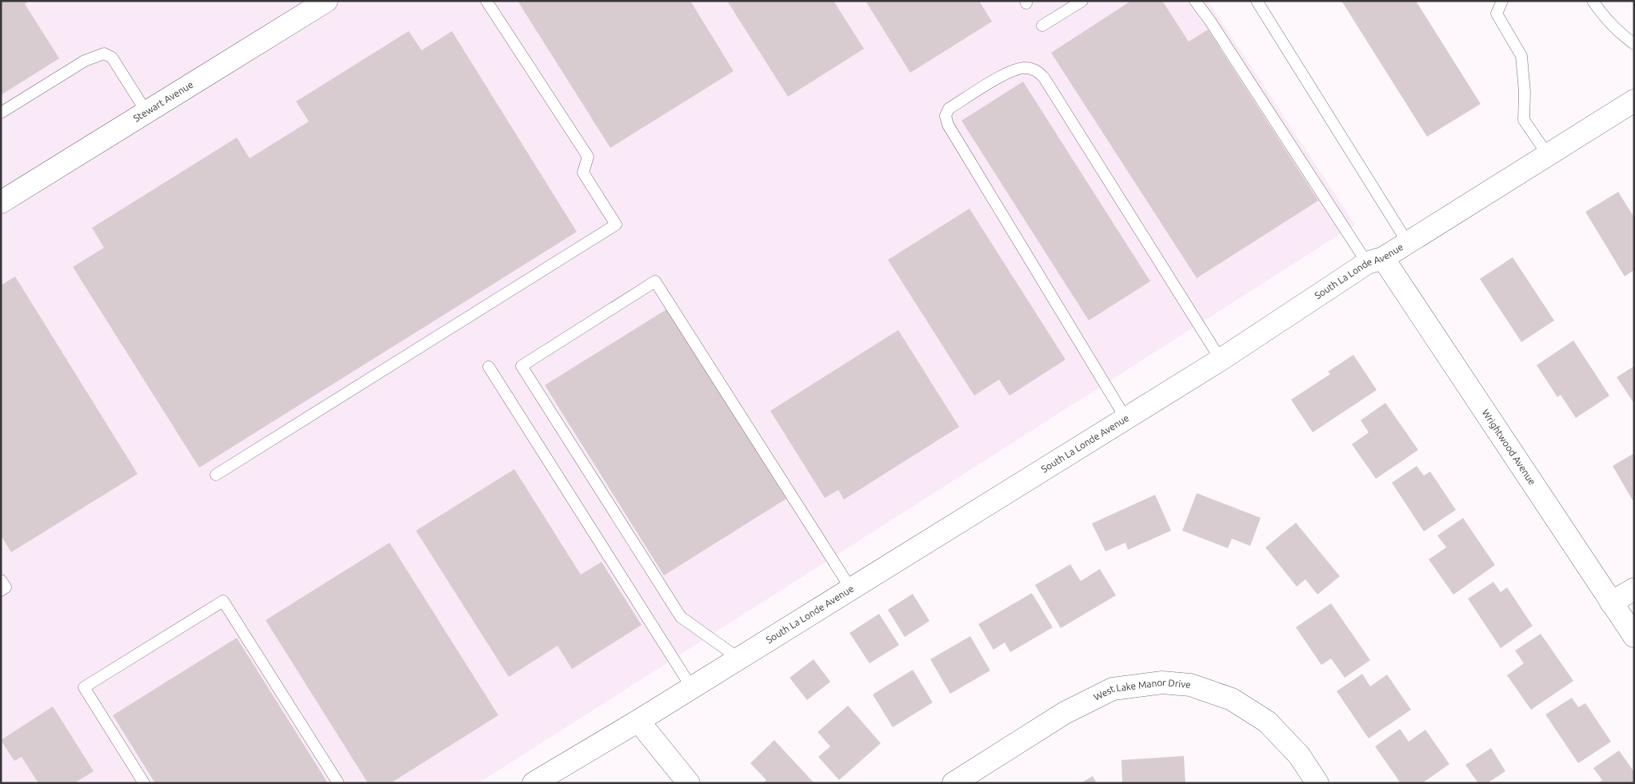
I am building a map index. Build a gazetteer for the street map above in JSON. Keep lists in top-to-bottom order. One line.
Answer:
{"streets":{"street":["Stewart Avenue","South La Londe Avenue","Wrightwood Avenue","West Lake Manor Drive"]},"crossings":[["South La Londe Avenue","Wrightwood Avenue"]]}
